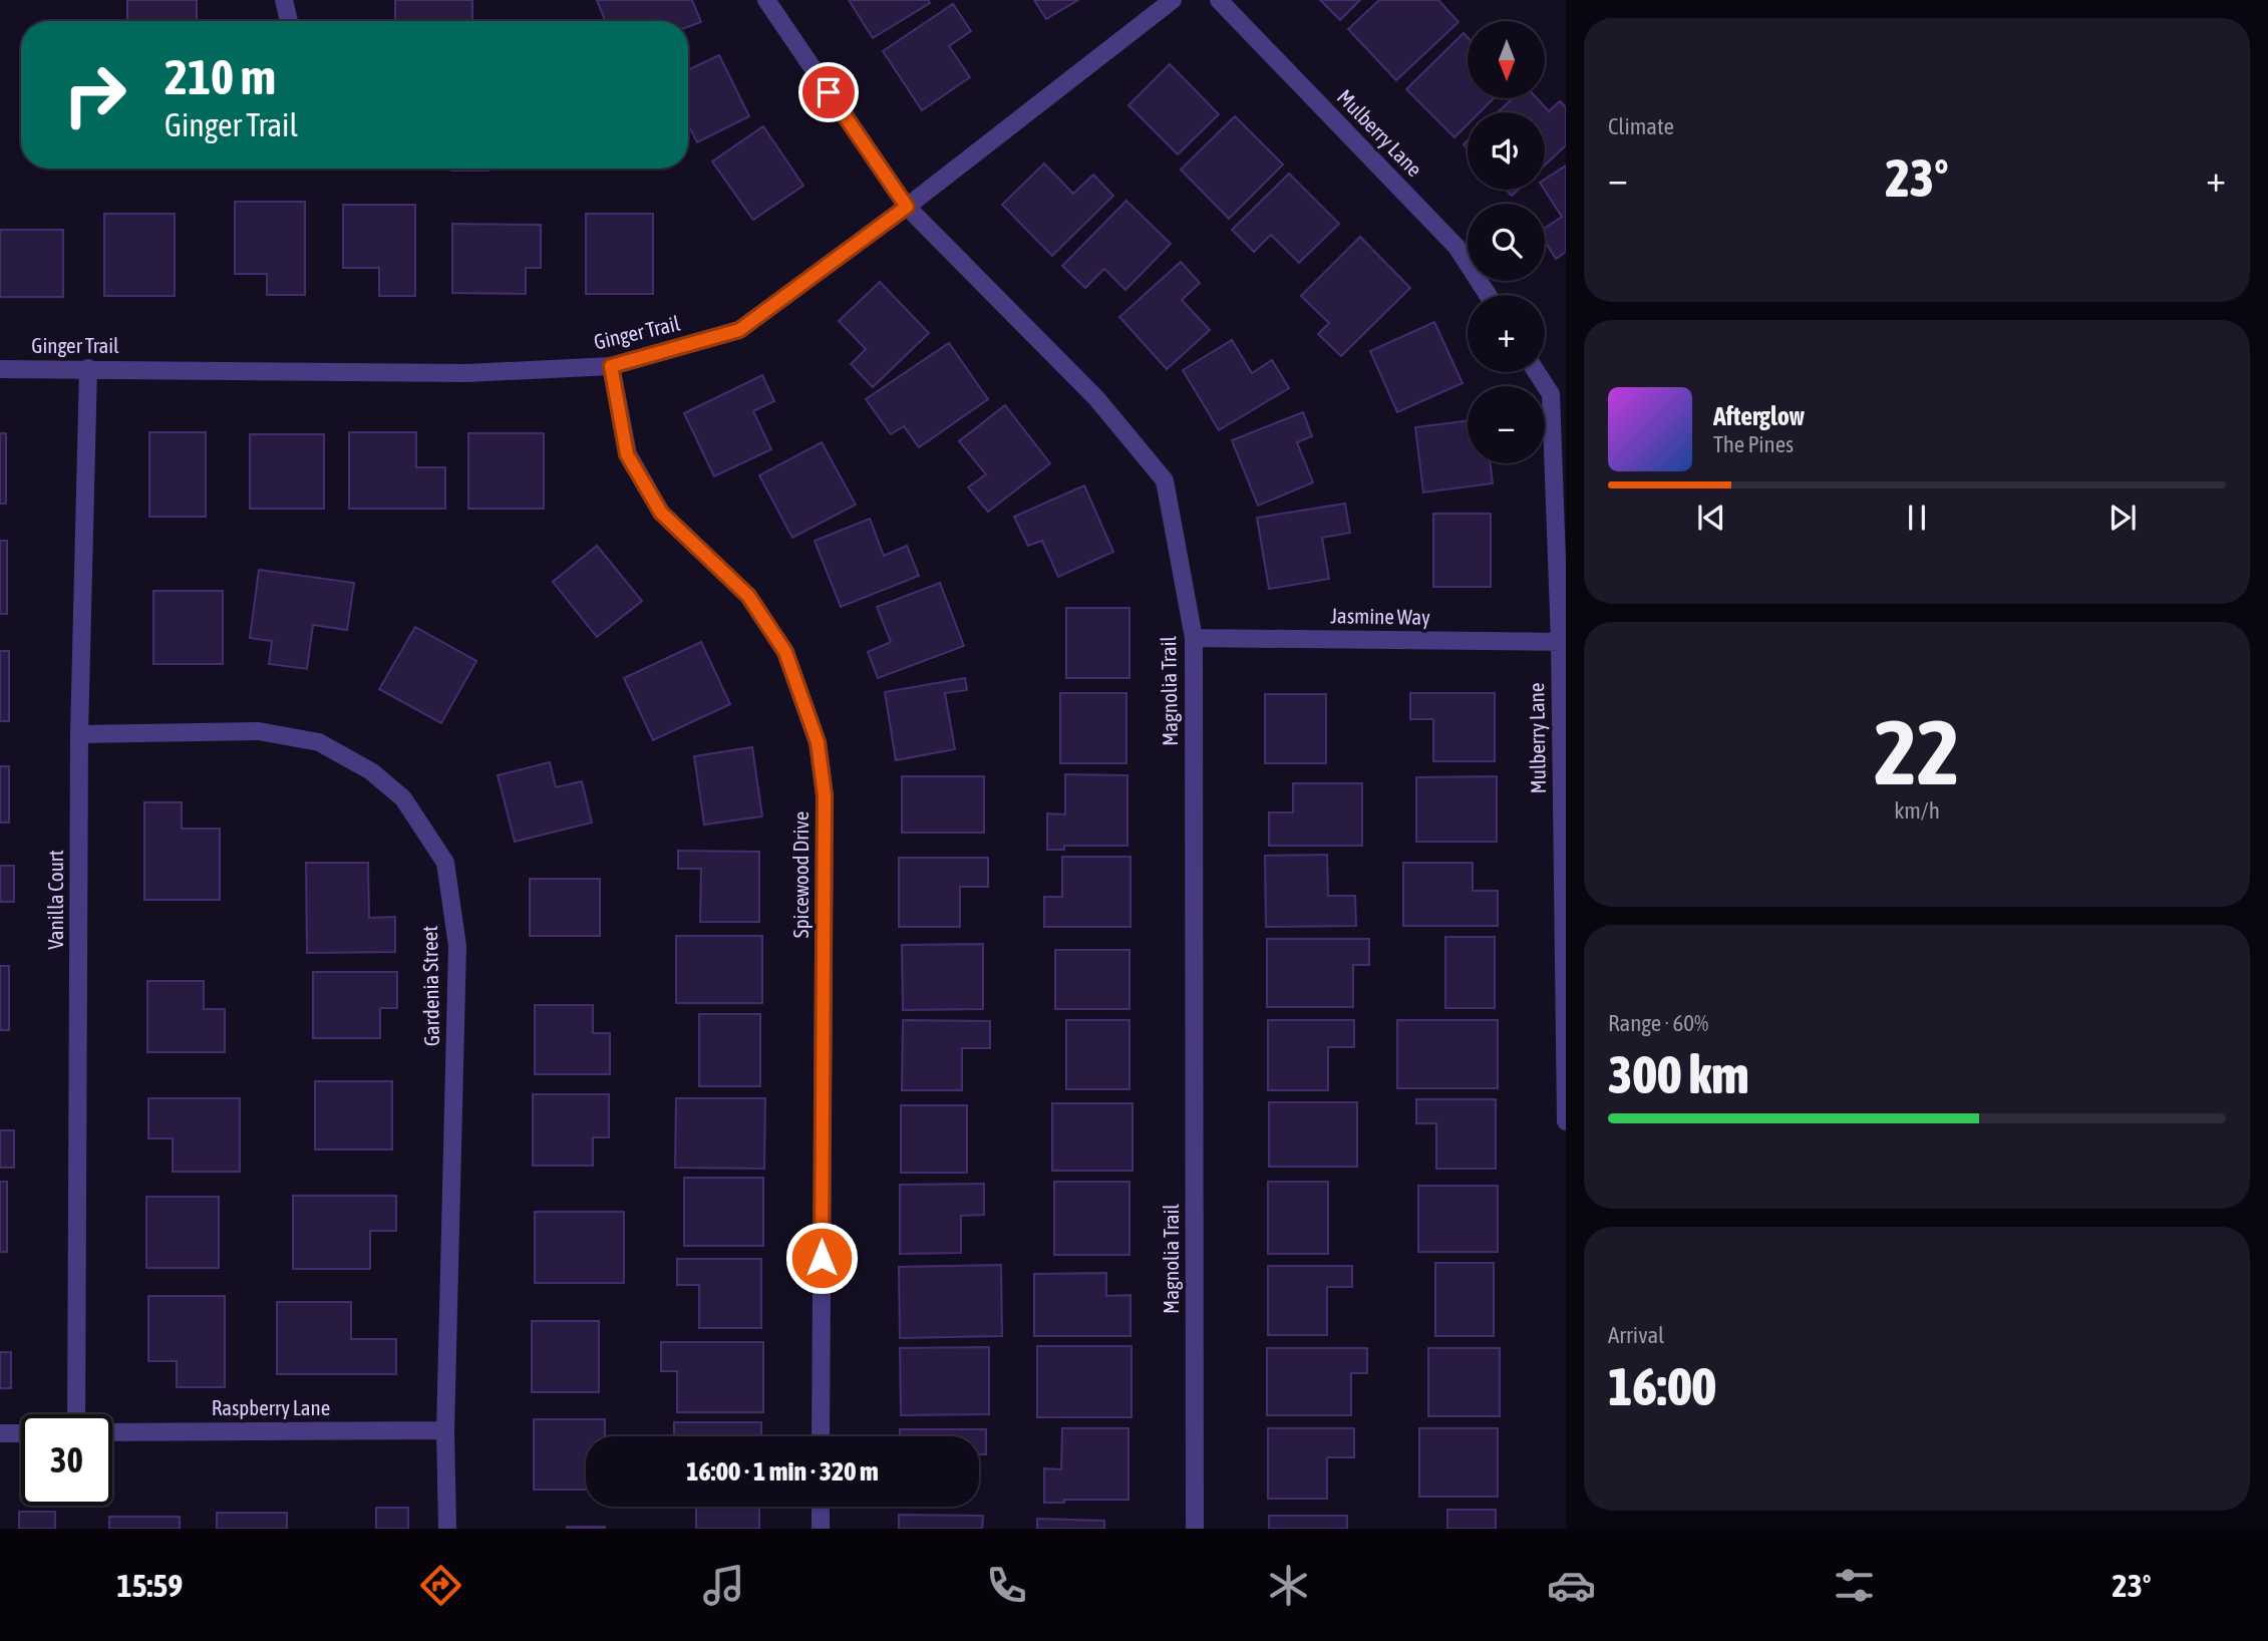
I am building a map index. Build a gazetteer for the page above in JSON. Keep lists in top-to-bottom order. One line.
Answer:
{"streets":{"street":["Mulberry Lane","Ginger Trail","Jasmine Way","Magnolia Trail","Spicewood Drive","Vanilla Court","Gardenia Street","Raspberry Lane"]},"crossings":[["Mulberry Lane","Jasmine Way"],["Ginger Trail","Magnolia Trail"],["Ginger Trail","Spicewood Drive"],["Ginger Trail","Vanilla Court"],["Jasmine Way","Magnolia Trail"],["Vanilla Court","Gardenia Street"],["Gardenia Street","Raspberry Lane"]],"north":"bottom","page":{"tile":["Climate",["22","km/h"],["Range · 60%","300 km"],["Arrival","16:00"]],"map_buttons":["+","−"],"turn":["210 m","Ginger Trail"],"heat":["−","23°","+"],"song":["Afterglow","The Pines"],"limit":"30","trip":"16:00 · 1 min · 320 m","tabs":["15:59","23°"]}}
